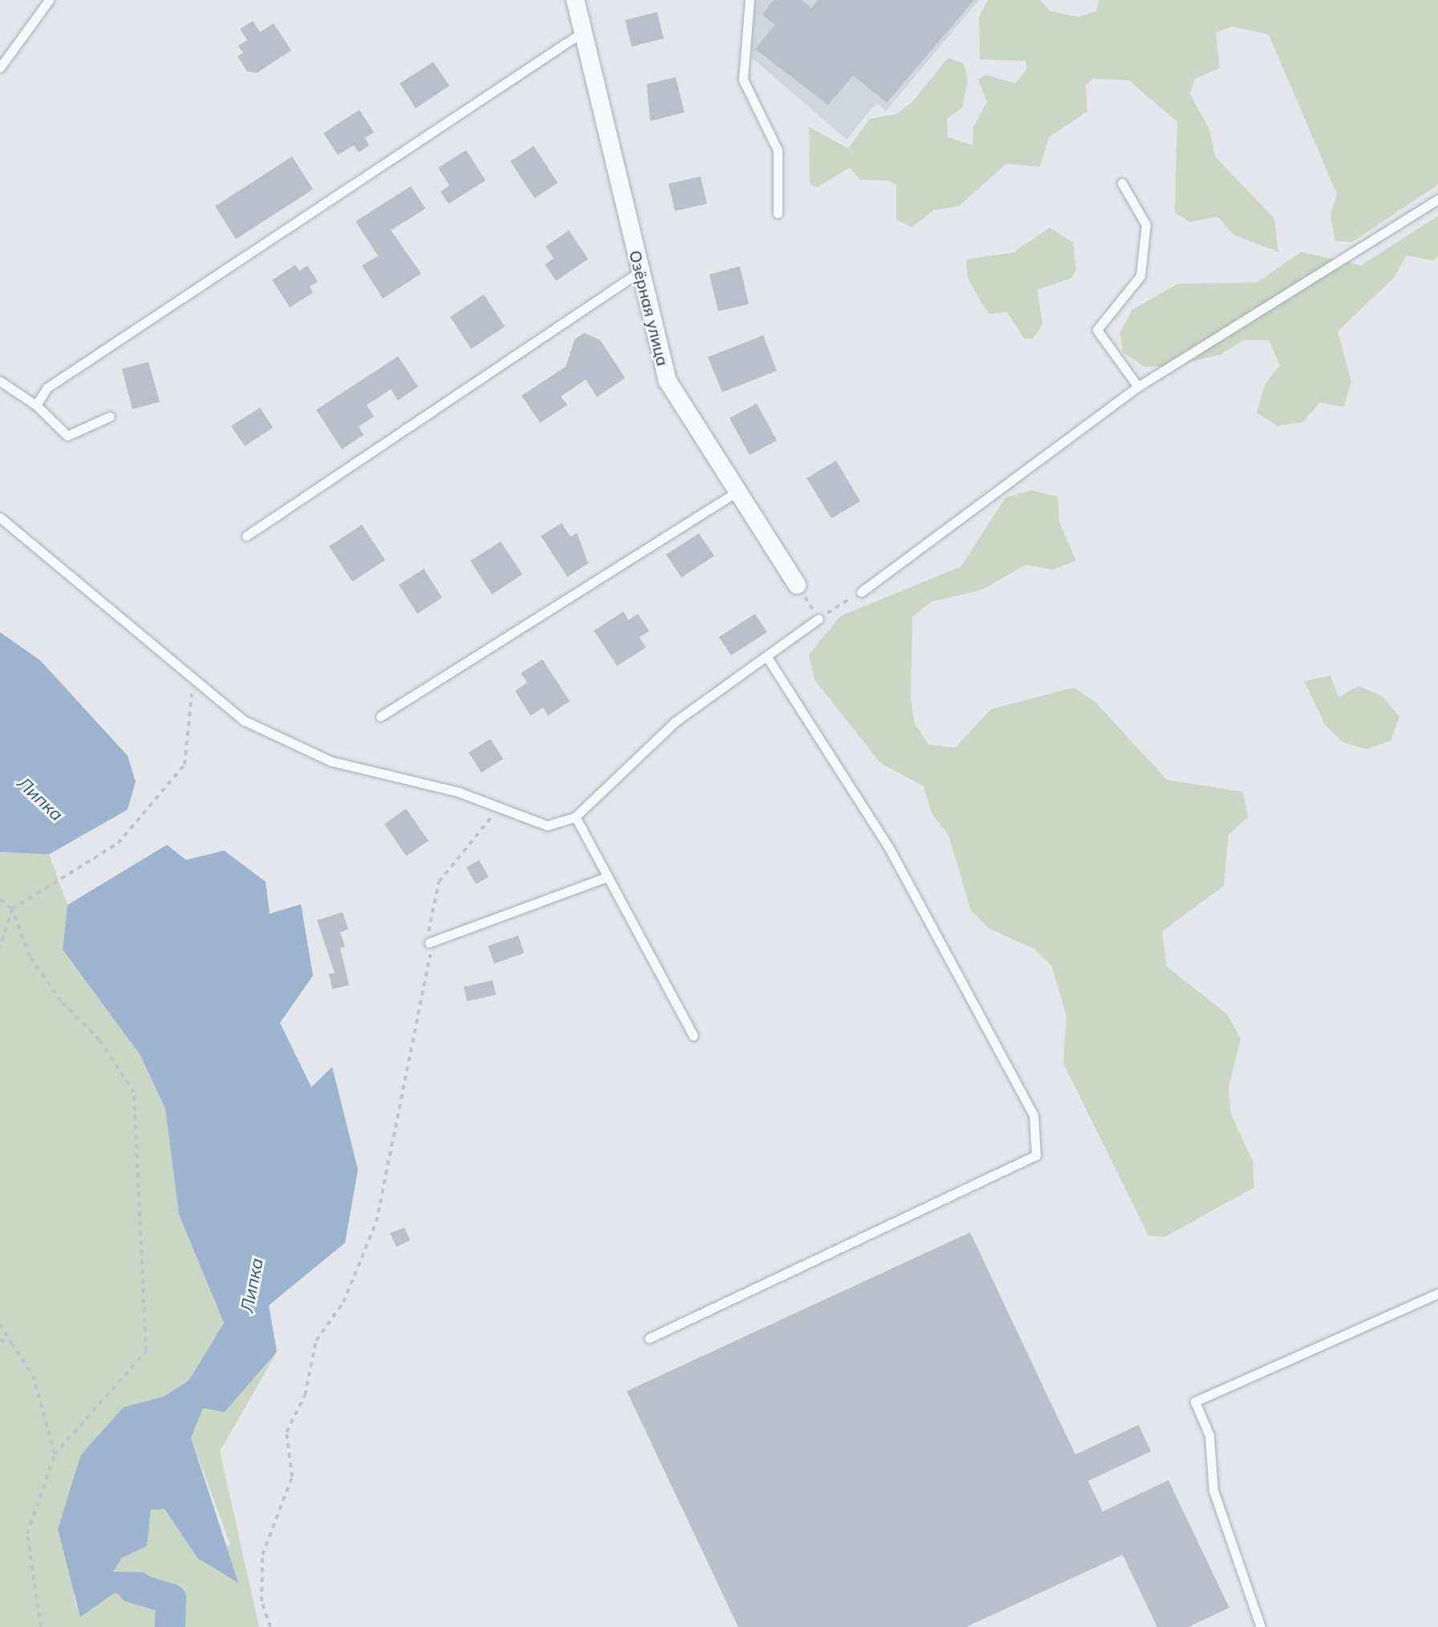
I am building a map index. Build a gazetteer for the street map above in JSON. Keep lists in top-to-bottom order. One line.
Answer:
{"streets":{"street":["Озёрная улица"]},"water":["Липка"]}
